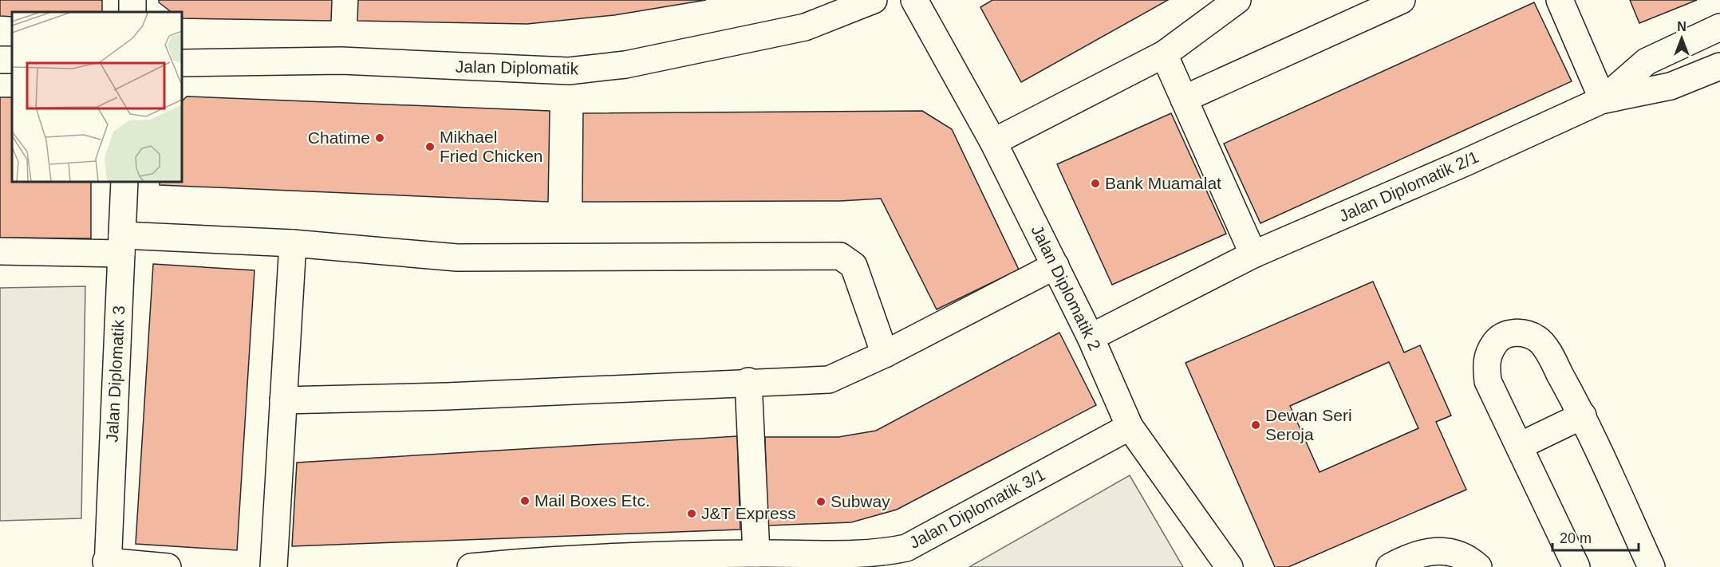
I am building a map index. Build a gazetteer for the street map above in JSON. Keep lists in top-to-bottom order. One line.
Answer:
{"streets":{"street":["Jalan Diplomatik","Jalan Diplomatik 2/1","Jalan Diplomatik 2","Jalan Diplomatik 3","Jalan Diplomatik 3/1"]},"crossings":[["Jalan Diplomatik 2/1","Jalan Diplomatik 2"],["Jalan Diplomatik 2","Jalan Diplomatik 3/1"]],"places":["Chatime","Mikhael Fried Chicken","Bank Muamalat","Dewan Seri Seroja","Mail Boxes Etc.","Subway","J&T Express"],"scale_bar":"20 m","north":"top"}
